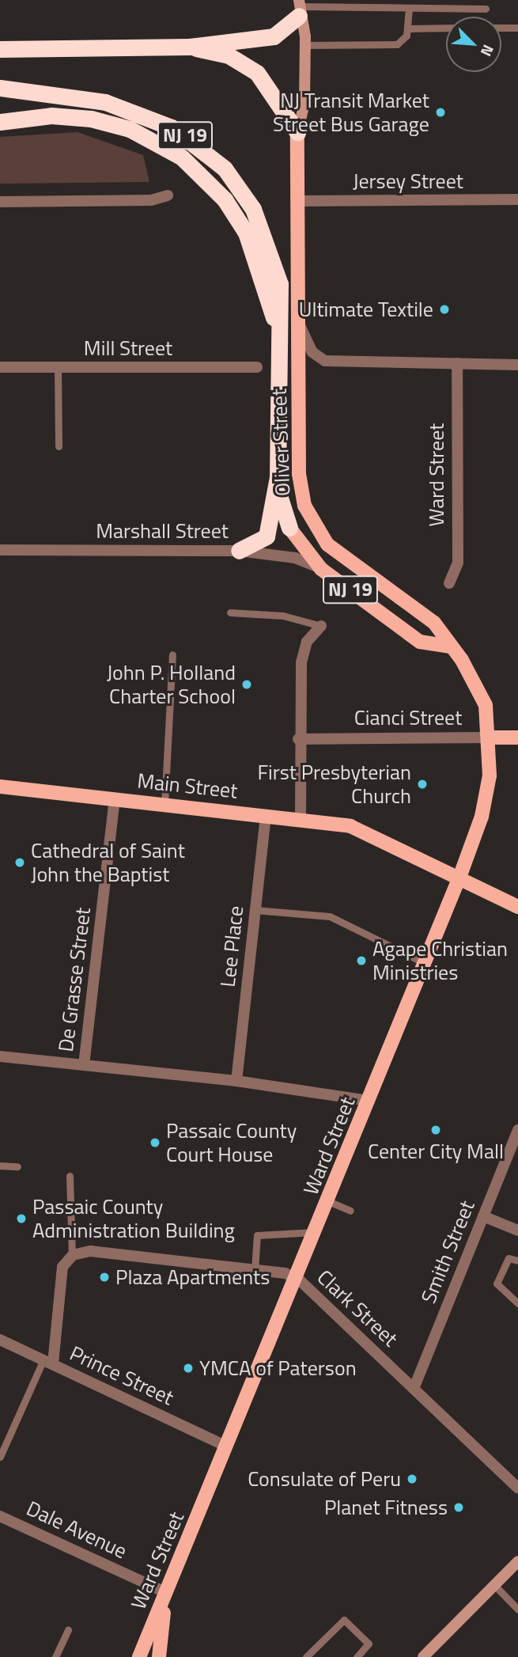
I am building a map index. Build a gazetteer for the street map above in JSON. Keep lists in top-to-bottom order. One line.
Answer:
{"streets":{"highway":["NJ 19"],"main road":["Oliver Street","Ward Street","Cianci Street","Main Street"],"street":["Jersey Street","Mill Street","Marshall Street","Lee Place","De Grasse Street","Smith Street","Clark Street","Prince Street","Dale Avenue"]},"crossings":[["NJ 19","Oliver Street"],["NJ 19","Ward Street"],["NJ 19","Marshall Street"],["Jersey Street","Oliver Street"],["Oliver Street","Ward Street"],["Ward Street","Cianci Street"],["Ward Street","Main Street"],["Ward Street","Clark Street"],["Ward Street","Prince Street"],["Ward Street","Dale Avenue"],["Main Street","Lee Place"],["Main Street","De Grasse Street"],["Smith Street","Clark Street"]],"places":["NJ Transit Market Street Bus Garage","Ultimate Textile","John P. Holland Charter School","First Presbyterian Church","Cathedral of Saint John the Baptist","Agape Christian Ministries","Center City Mall","Passaic County Court House","Passaic County Administration Building","Plaza Apartments","YMCA of Paterson","Consulate of Peru","Planet Fitness"],"north":"bottom right"}
